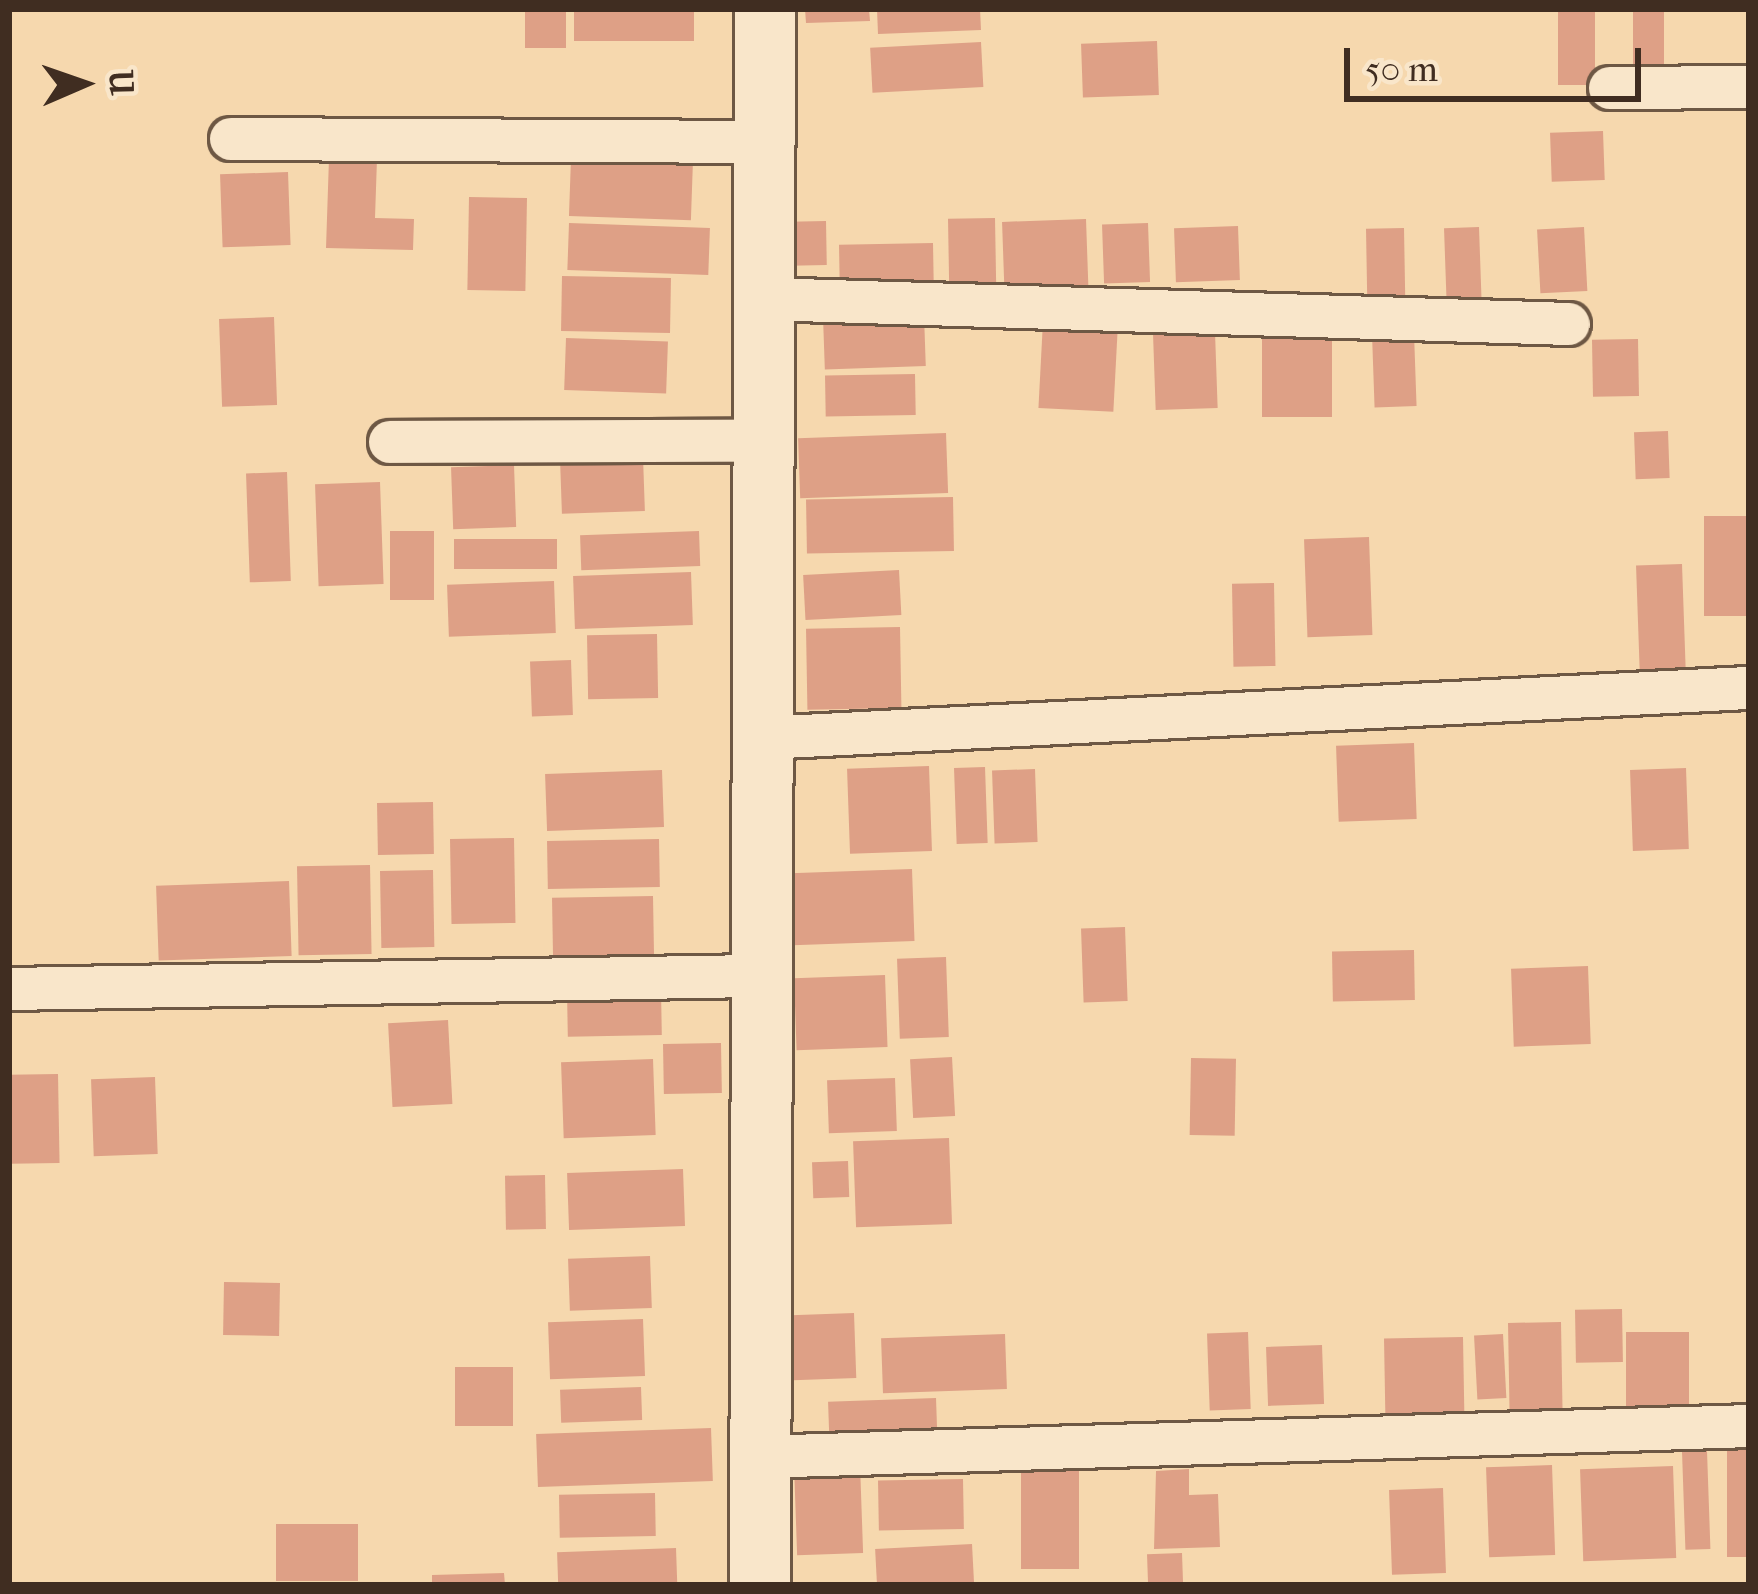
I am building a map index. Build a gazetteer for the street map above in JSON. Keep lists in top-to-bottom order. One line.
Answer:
{"scale_bar":"50 m","north":"right"}
